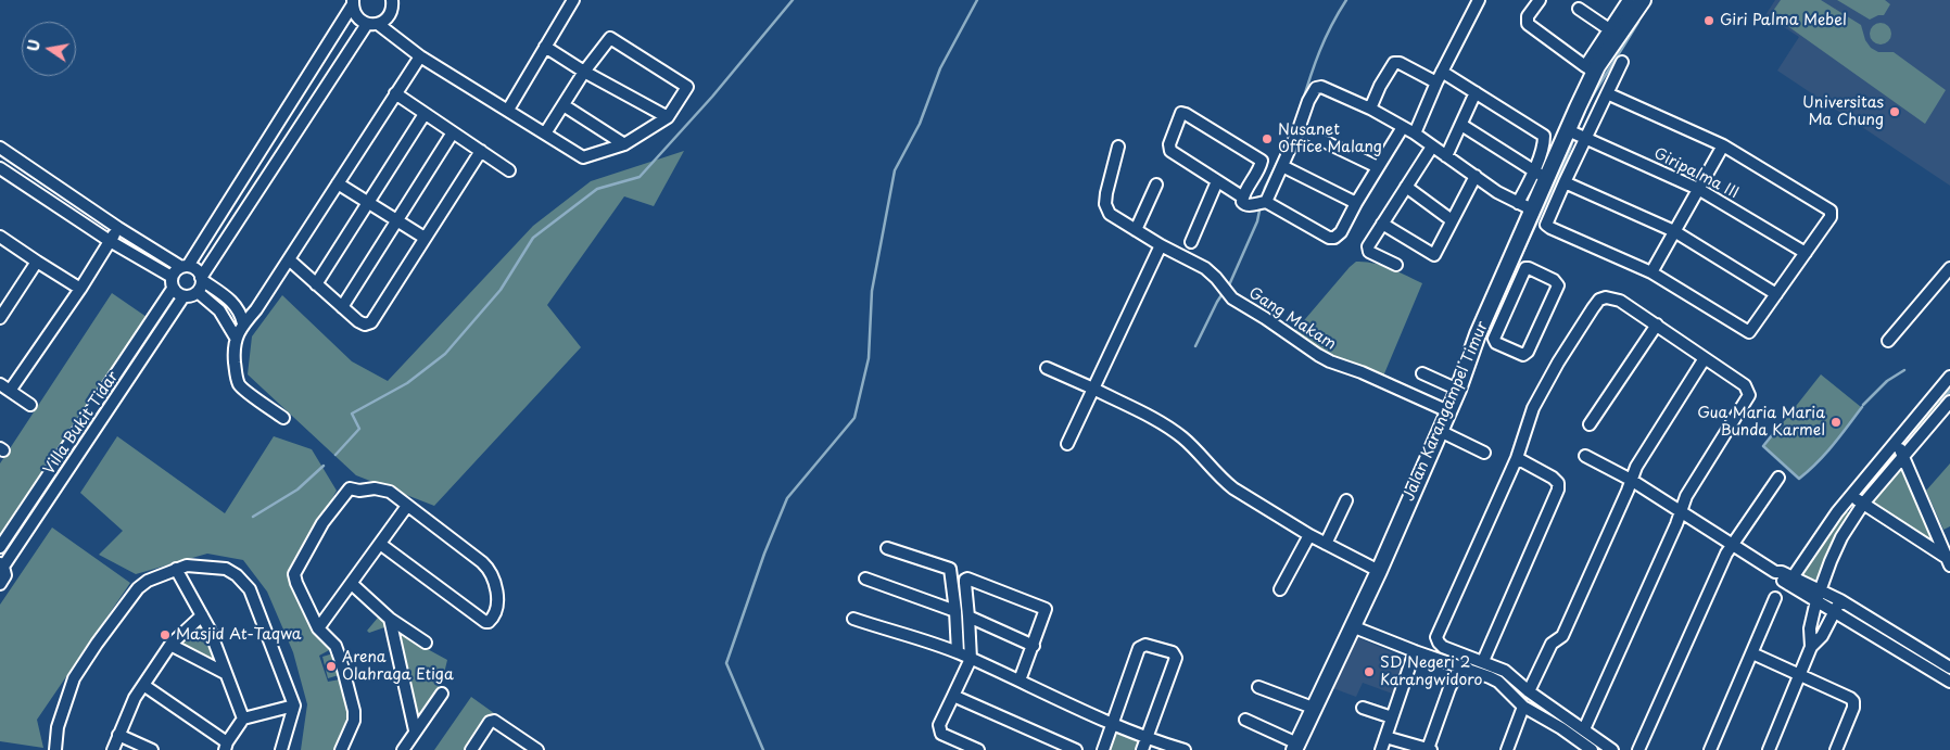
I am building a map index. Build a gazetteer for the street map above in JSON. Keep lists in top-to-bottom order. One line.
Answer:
{"streets":{"street":["Giripalma III","Gang Makam","Jalan Karangampel Timur","Villa Bukit Tidar"]},"crossings":[["Giripalma III","Jalan Karangampel Timur"],["Gang Makam","Jalan Karangampel Timur"]],"places":["Giri Palma Mebel","Universitas Ma Chung","Nusanet Office Malang","Gua Maria Maria Bunda Karmel","Masjid At-Taqwa","Arena Olahraga Etiga","SD Negeri 2 Karangwidoro"],"north":"left"}
